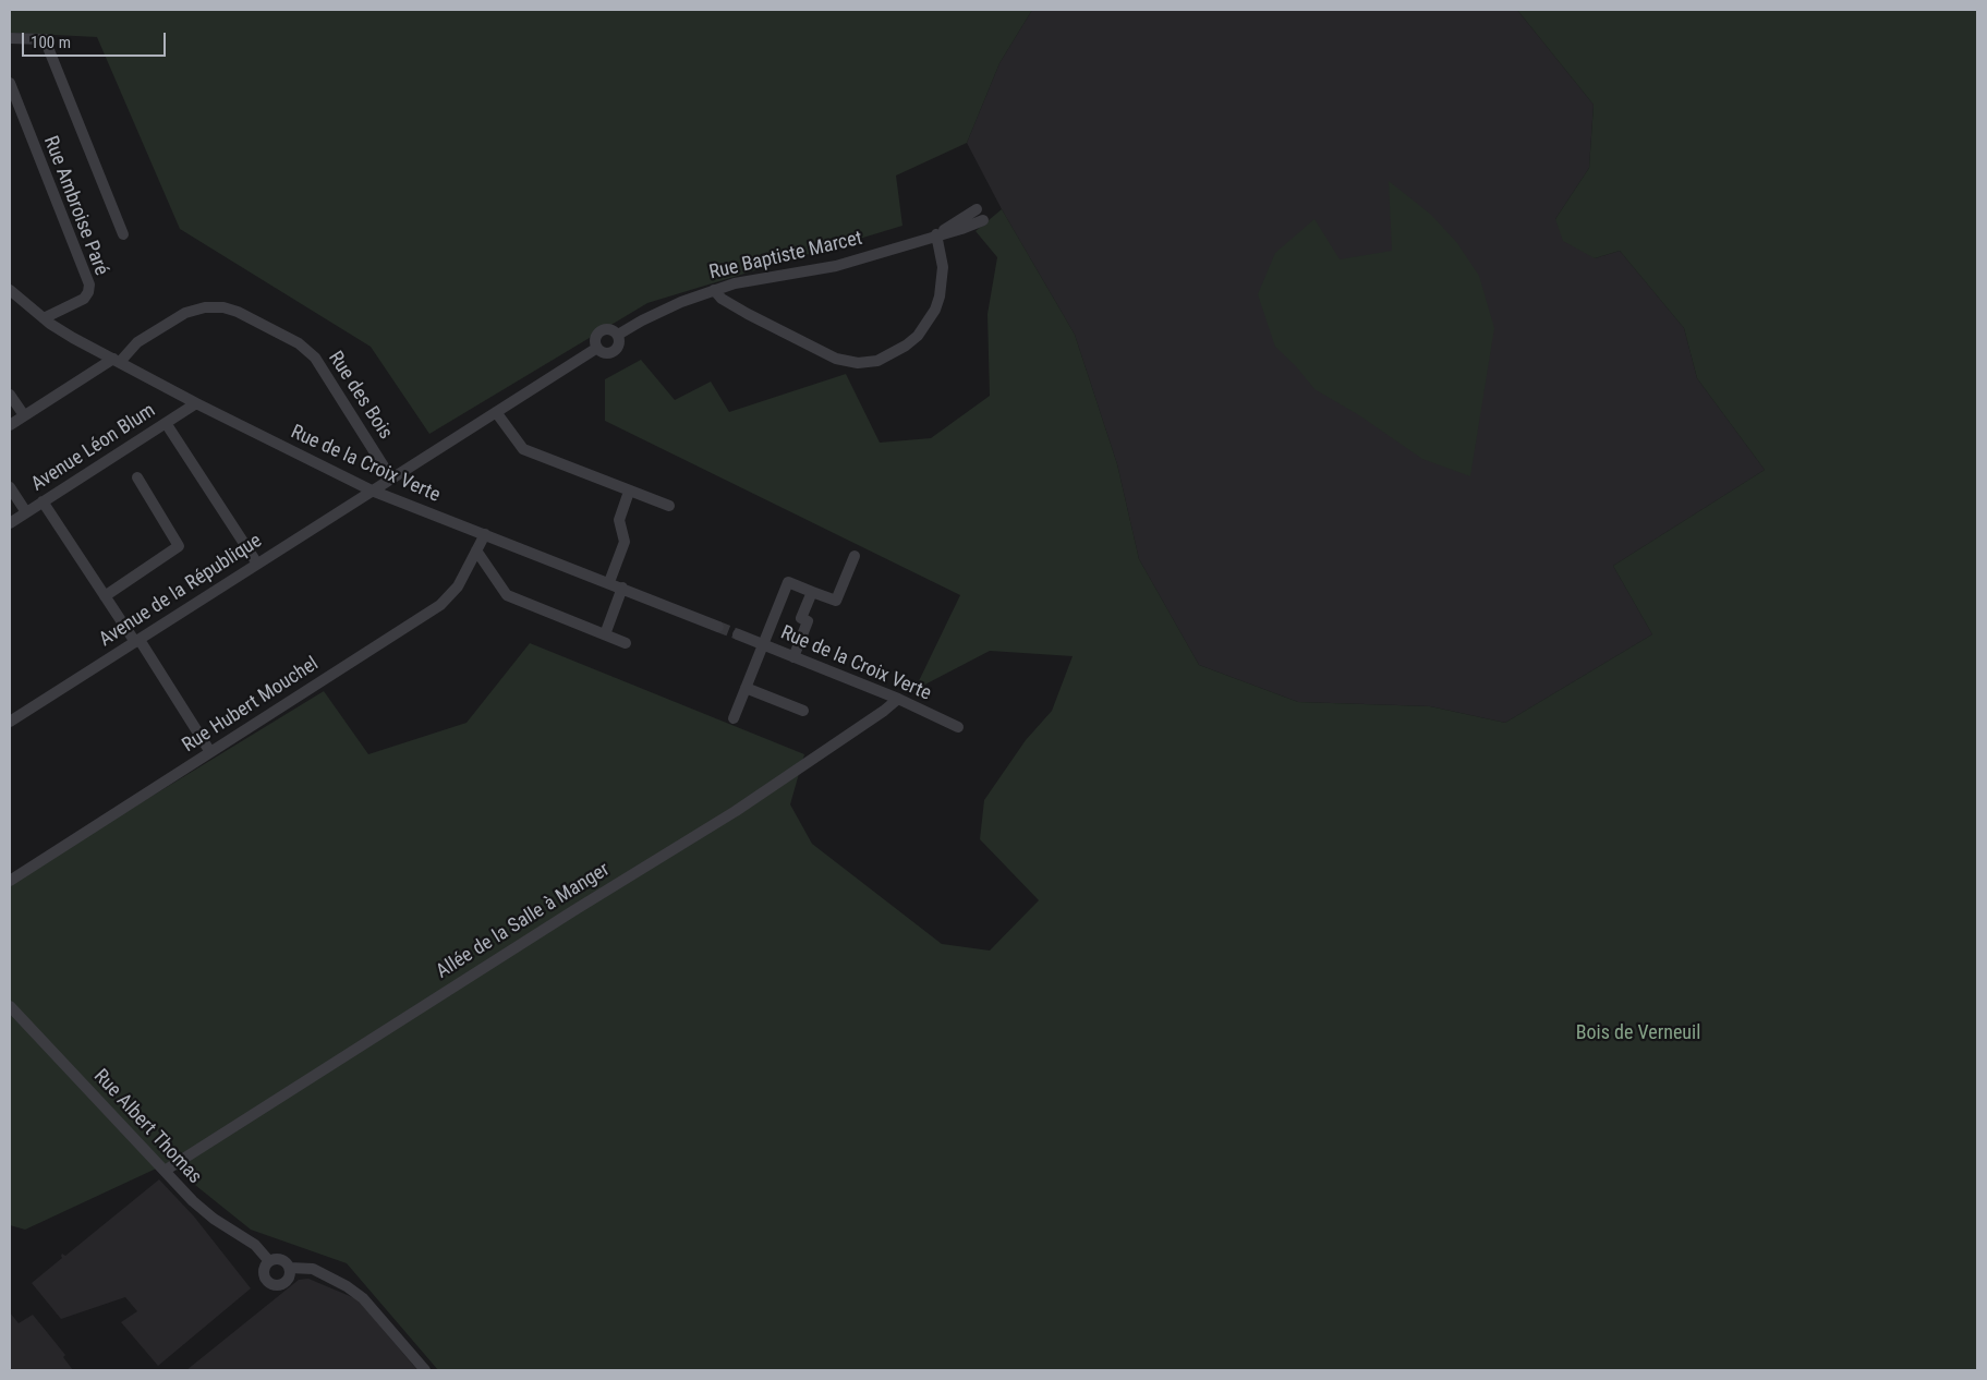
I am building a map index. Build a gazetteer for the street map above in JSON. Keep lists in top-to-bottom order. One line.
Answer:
{"streets":{"street":["Rue Ambroise Paré","Rue Baptiste Marcet","Rue des Bois","Avenue Léon Blum","Rue de la Croix Verte","Avenue de la République","Rue Hubert Mouchel","Allée de la Salle à Manger","Rue Albert Thomas"]},"crossings":[["Rue Ambroise Paré","Rue de la Croix Verte"],["Rue Baptiste Marcet","Rue des Bois"],["Rue Baptiste Marcet","Rue de la Croix Verte"],["Rue Baptiste Marcet","Avenue de la République"],["Rue des Bois","Rue de la Croix Verte"],["Avenue Léon Blum","Rue de la Croix Verte"],["Rue de la Croix Verte","Avenue de la République"],["Rue de la Croix Verte","Rue Hubert Mouchel"],["Rue de la Croix Verte","Allée de la Salle à Manger"],["Allée de la Salle à Manger","Rue Albert Thomas"]],"parks":["Bois de Verneuil"],"scale_bar":"100 m"}
